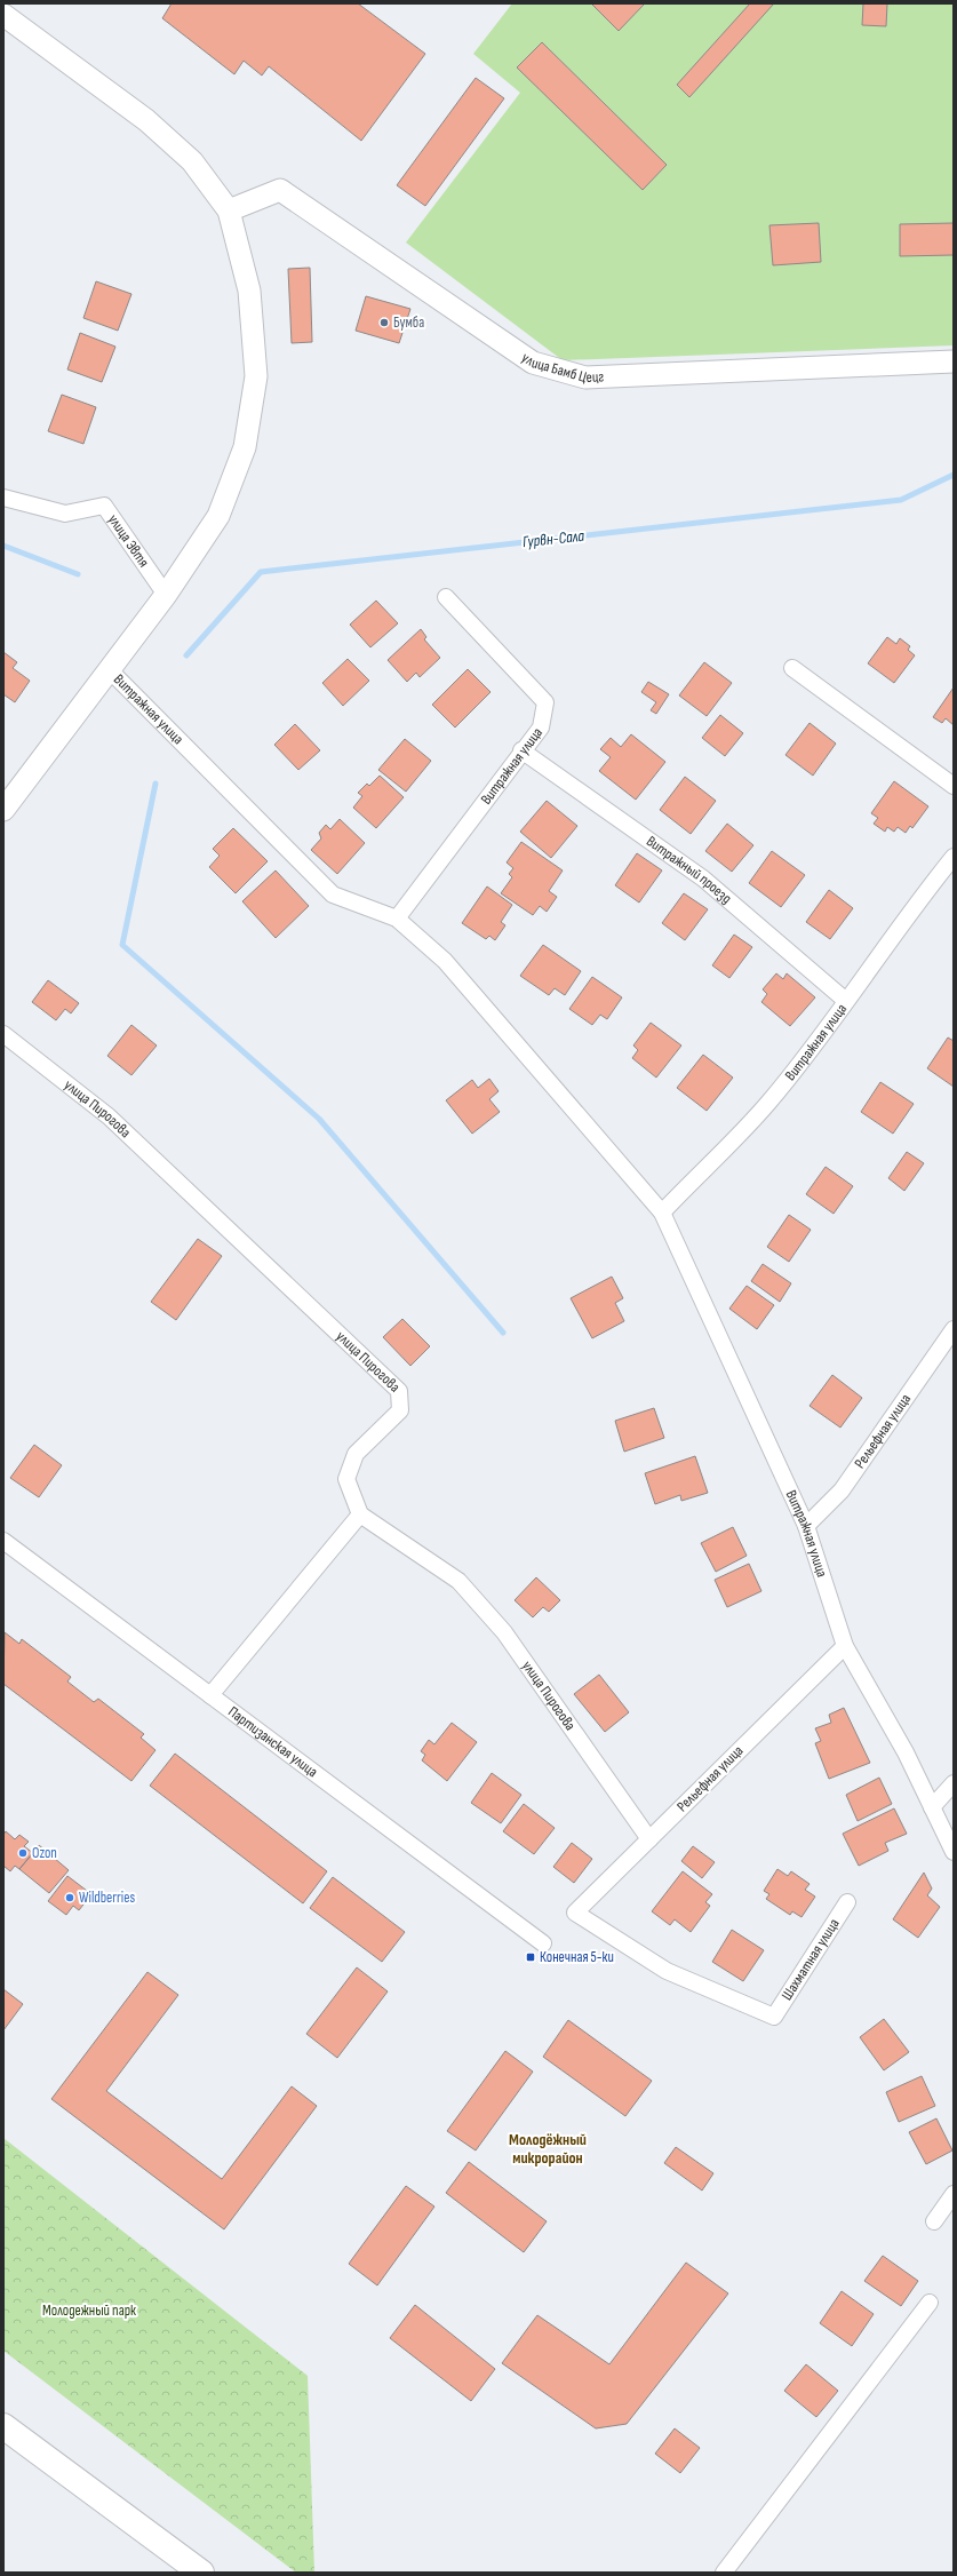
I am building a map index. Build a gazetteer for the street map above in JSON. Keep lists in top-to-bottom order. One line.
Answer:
{"streets":{"main road":["улица Бамб Цецг"],"street":["улица Эвтя","Витражная улица","Витражный проезд","улица Пирогова","Рельефная улица","Партизанская улица","Шахматная улица"]},"crossings":[["Витражная улица","Витражный проезд"],["Витражная улица","Рельефная улица"],["улица Пирогова","Рельефная улица"],["Рельефная улица","Шахматная улица"]],"districts":["Молодёжный микрорайон"],"water":["Гурвн-Сала"],"parks":["Молодежный парк"],"places":{"other":["Бумба","Ozon","Wildberries"],"transit":["Конечная 5-ки"]}}
